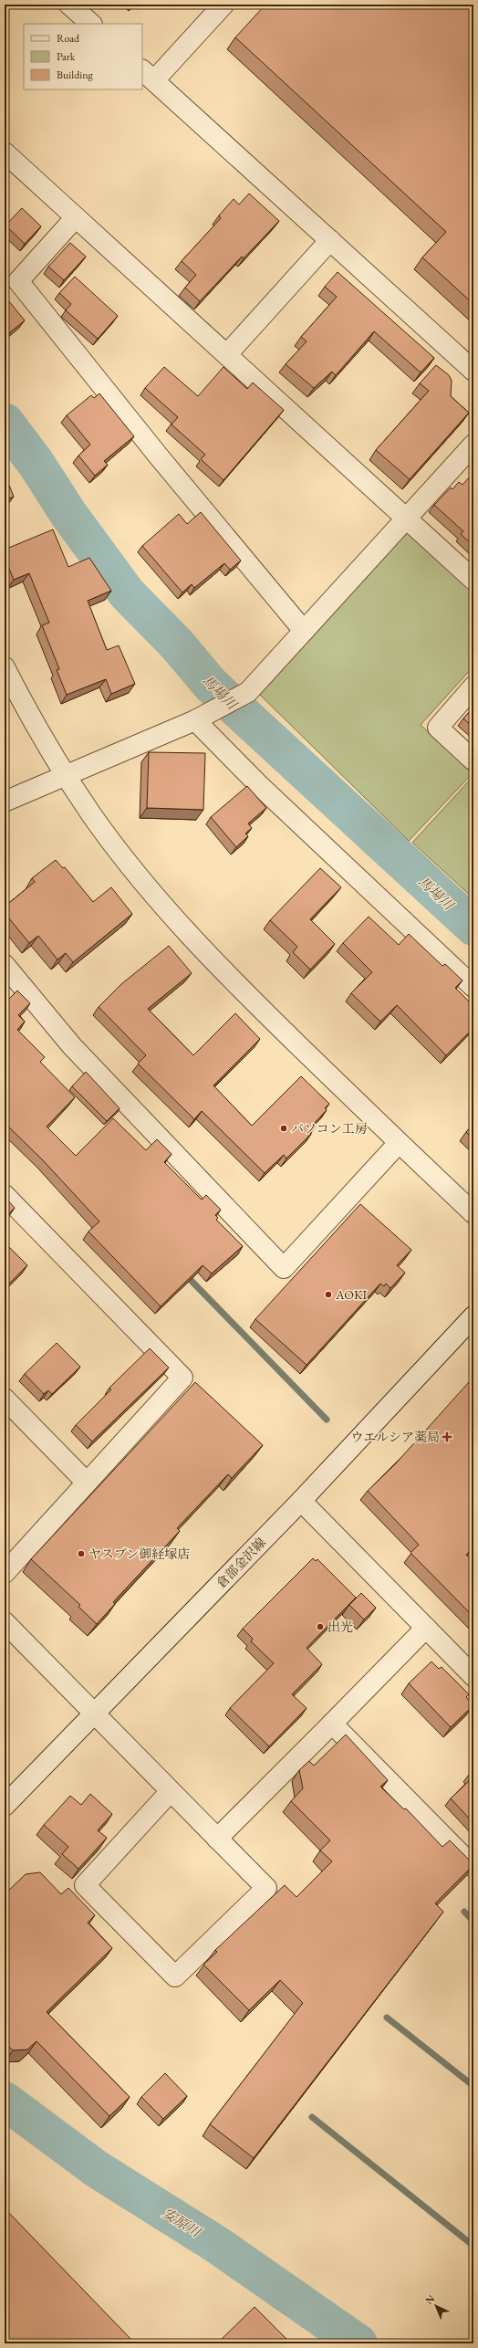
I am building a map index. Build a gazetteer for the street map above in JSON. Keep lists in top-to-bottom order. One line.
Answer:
{"streets":{"street":["倉部金沢線"]},"water":["馬場川","安原川"],"places":{"other":["パソコン工房","AOKI","ヤスブン御経塚店","出光"],"health":["ウエルシア薬局"]},"legend":["Road","Park","Building"],"north":"top left"}
